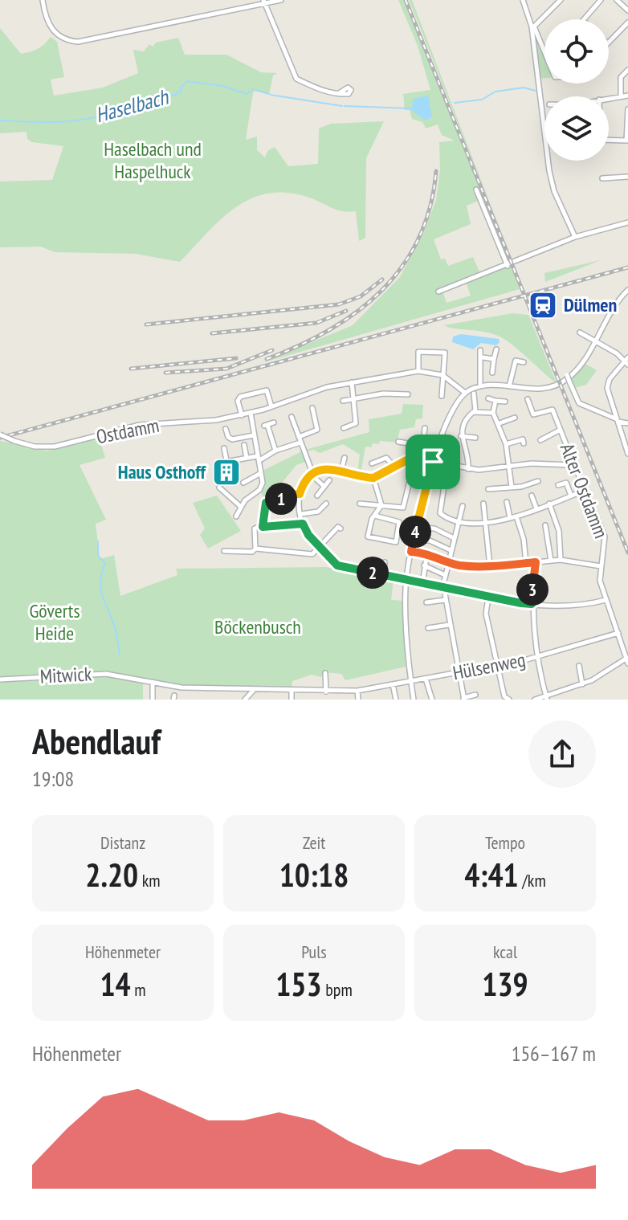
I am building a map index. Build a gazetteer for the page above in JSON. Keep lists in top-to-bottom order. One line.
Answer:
{"streets":{"street":["Ostdamm","Alter Ostdamm","Hülsenweg","Mitwick"]},"crossings":[["Alter Ostdamm","Hülsenweg"],["Hülsenweg","Mitwick"]],"water":["Haselbach"],"parks":["Haselbach und Haspelhuck","Göverts Heide","Böckenbusch"],"places":{"station":["Dülmen"],"building":["Haus Osthoff"]},"page":{"pins":["1","4","2","3"],"heading":["Abendlauf","19:08"],"stats":[["Distanz","2.20 km"],["Zeit","10:18"],["Tempo","4:41 /km"],["Höhenmeter","14 m"],["Puls","153 bpm"],["kcal","139"]],"chart":["Höhenmeter","156–167 m"]}}
